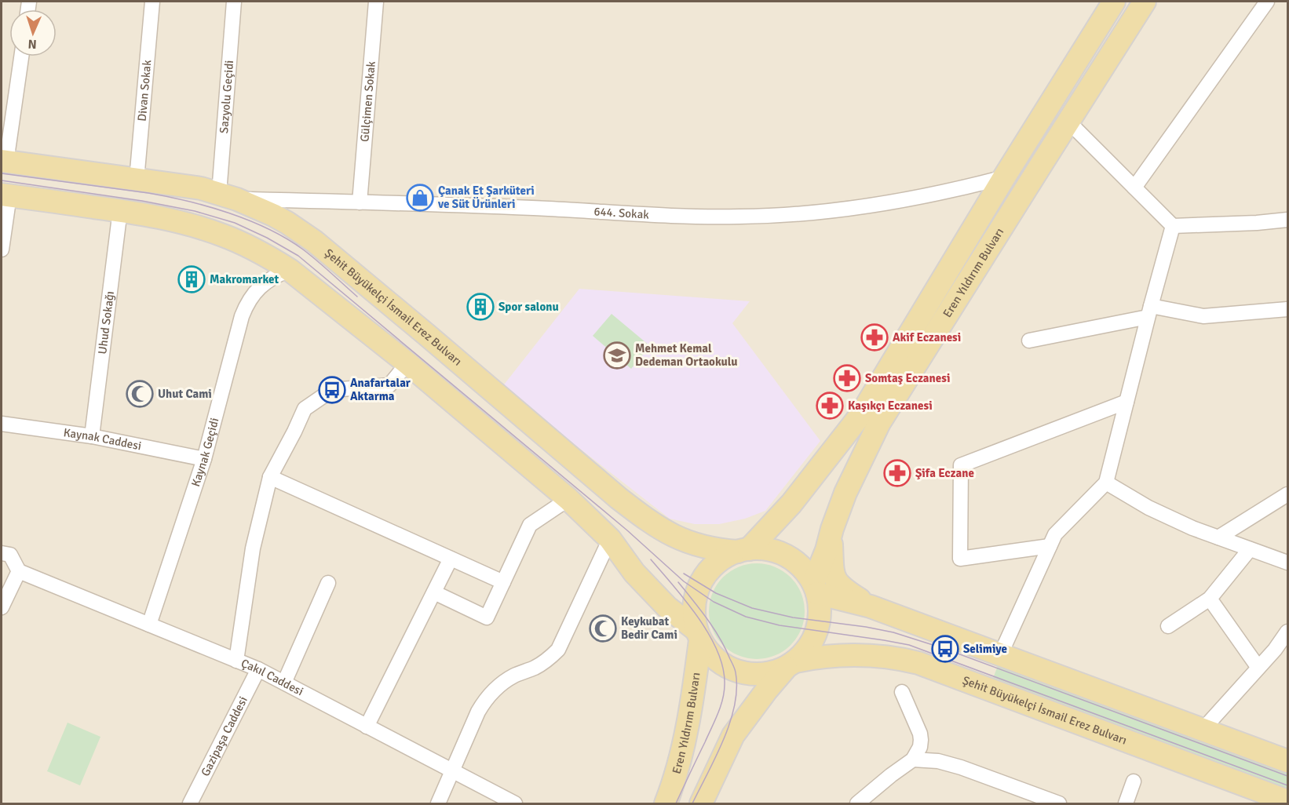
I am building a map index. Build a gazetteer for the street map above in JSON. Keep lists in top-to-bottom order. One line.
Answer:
{"streets":{"main road":["Eren Yıldırım Bulvarı","Şehit Büyükelçi İsmail Erez Bulvarı"],"street":["Divan Sokak","Sazyolu Geçidi","Gülçimen Sokak","644. Sokak","Uhud Sokağı","Kaynak Caddesi","Kaynak Geçidi","Çakıl Caddesi","Gazipaşa Caddesi"]},"crossings":[["Divan Sokak","Şehit Büyükelçi İsmail Erez Bulvarı"],["Sazyolu Geçidi","644. Sokak"],["Sazyolu Geçidi","Şehit Büyükelçi İsmail Erez Bulvarı"],["Gülçimen Sokak","644. Sokak"],["644. Sokak","Eren Yıldırım Bulvarı"],["644. Sokak","Şehit Büyükelçi İsmail Erez Bulvarı"],["Eren Yıldırım Bulvarı","Şehit Büyükelçi İsmail Erez Bulvarı"],["Uhud Sokağı","Kaynak Caddesi"],["Kaynak Caddesi","Kaynak Geçidi"],["Kaynak Geçidi","Çakıl Caddesi"],["Çakıl Caddesi","Gazipaşa Caddesi"]],"places":{"shop":["Çanak Et Şarküteri ve Süt Ürünleri"],"building":["Makromarket","Spor salonu"],"pharmacy":["Akif Eczanesi","Somtaş Eczanesi","Kaşıkçı Eczanesi","Şifa Eczane"],"school or university":["Mehmet Kemal Dedeman Ortaokulu"],"bus stop":["Anafartalar Aktarma","Selimiye"],"mosque":["Uhut Cami","Keykubat Bedir Cami"]},"north":"bottom"}
